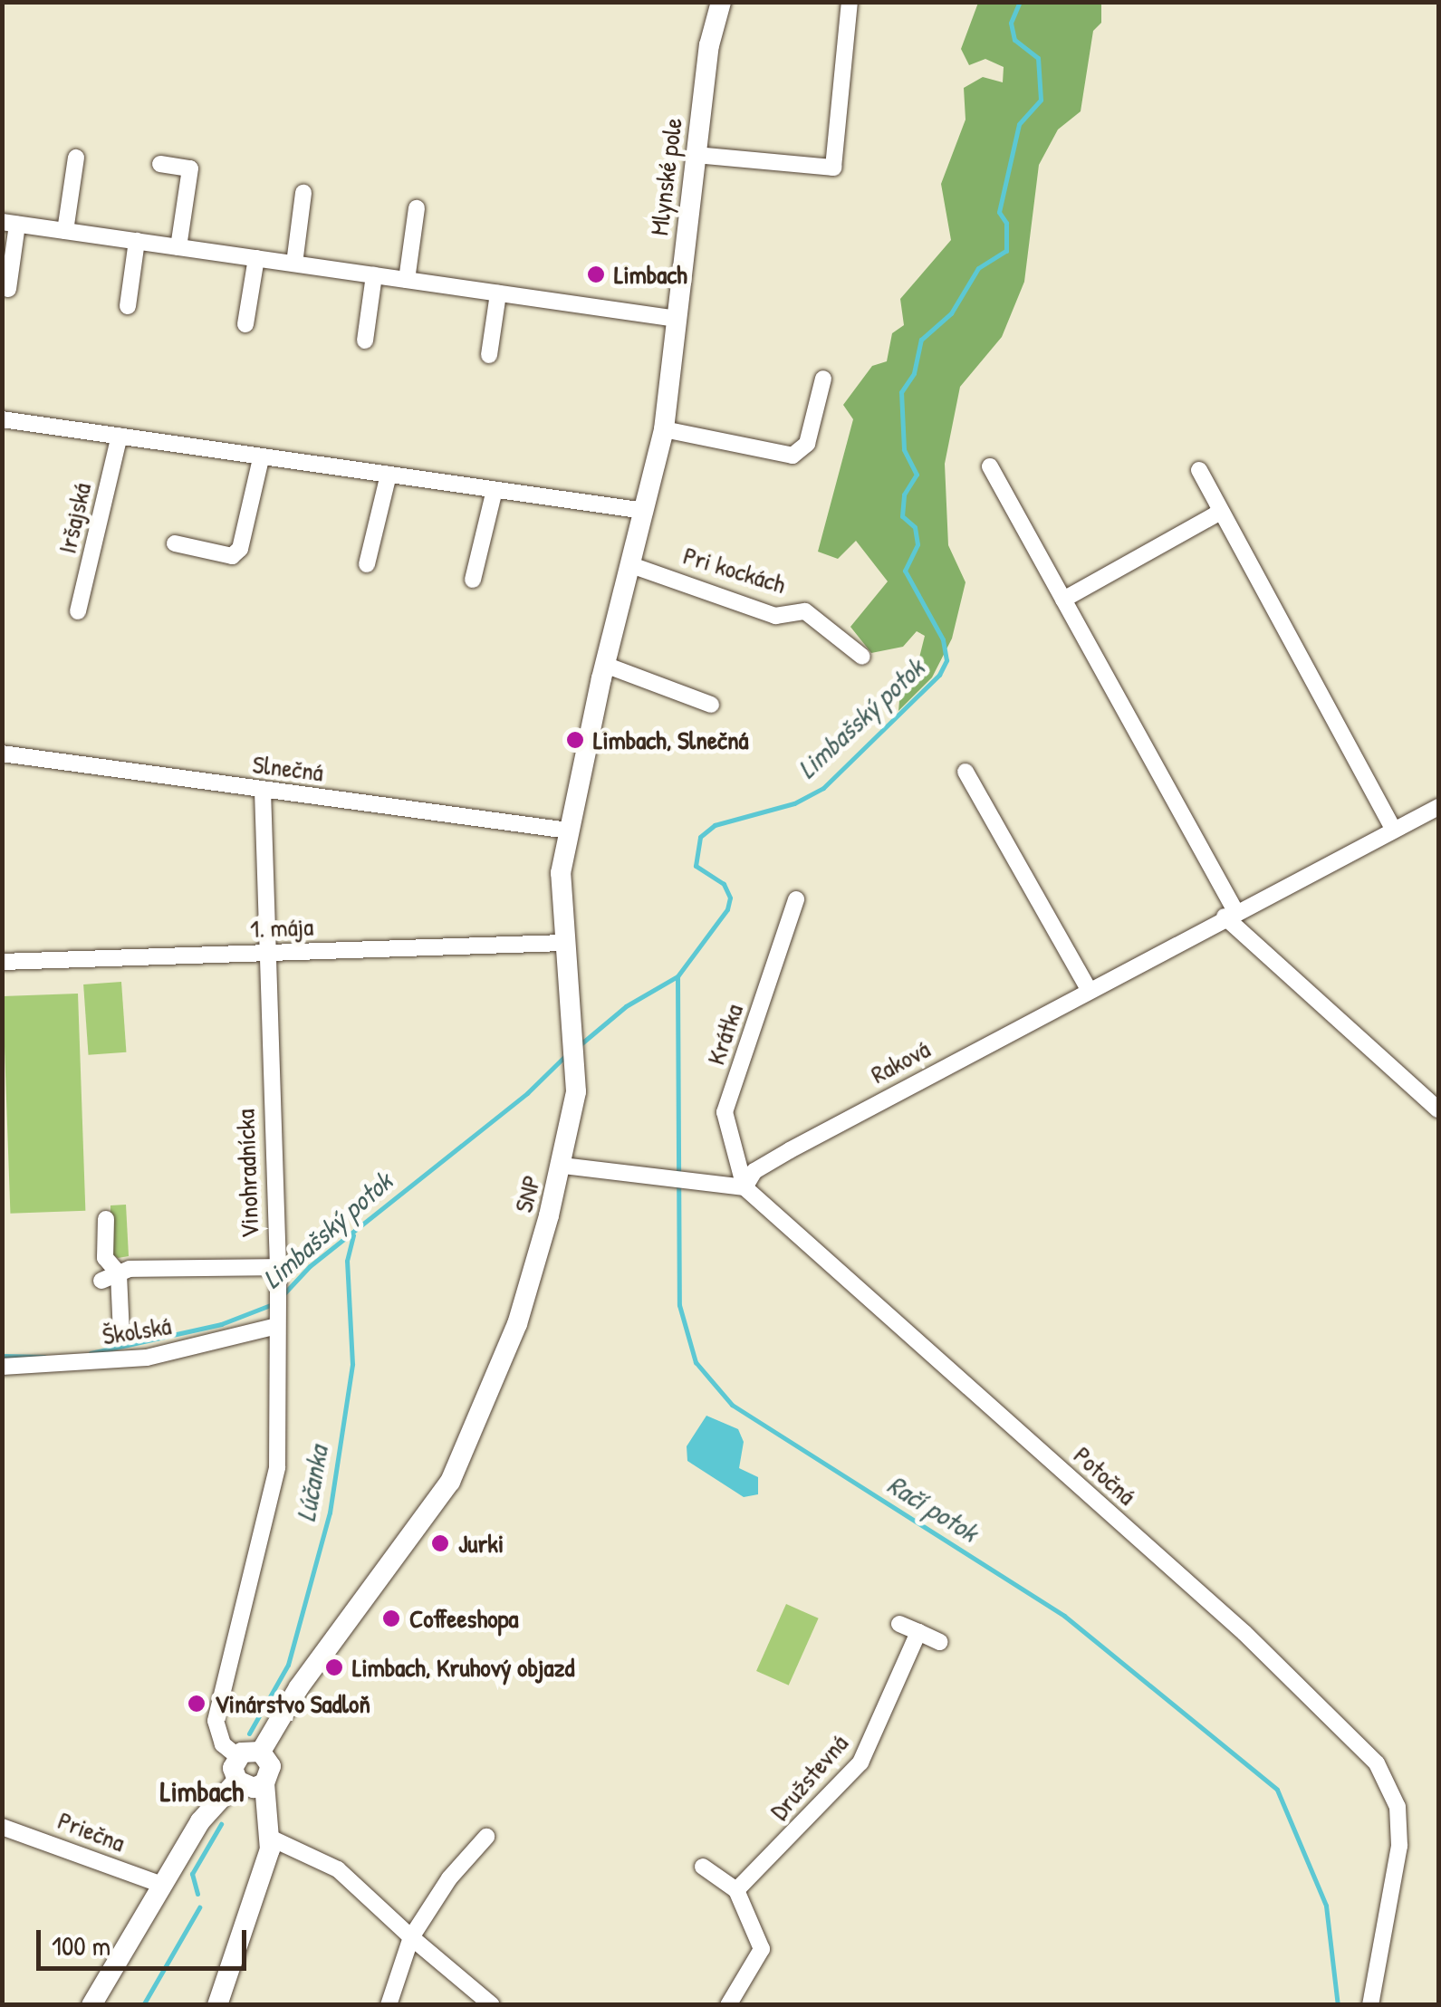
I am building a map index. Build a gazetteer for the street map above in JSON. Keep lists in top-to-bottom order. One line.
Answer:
{"streets":{"street":["Mlynské pole","Iršajská","Pri kockách","Slnečná","1. mája","Krátka","Raková","Vinohradnícka","SNP","Školská","Potočná","Družstevná","Priečna"]},"crossings":[["Slnečná","Vinohradnícka"],["Slnečná","SNP"],["1. mája","Vinohradnícka"],["1. mája","SNP"],["Krátka","Raková"],["Krátka","Potočná"],["Raková","Potočná"],["Vinohradnícka","SNP"],["Vinohradnícka","Školská"]],"districts":["Limbach"],"water":["Limbašský potok","Lúčanka","Račí potok"],"places":["Limbach","Limbach, Slnečná","Jurki","Coffeeshopa","Limbach, Kruhový objazd","Vinárstvo Sadloň"],"scale_bar":"100 m"}
